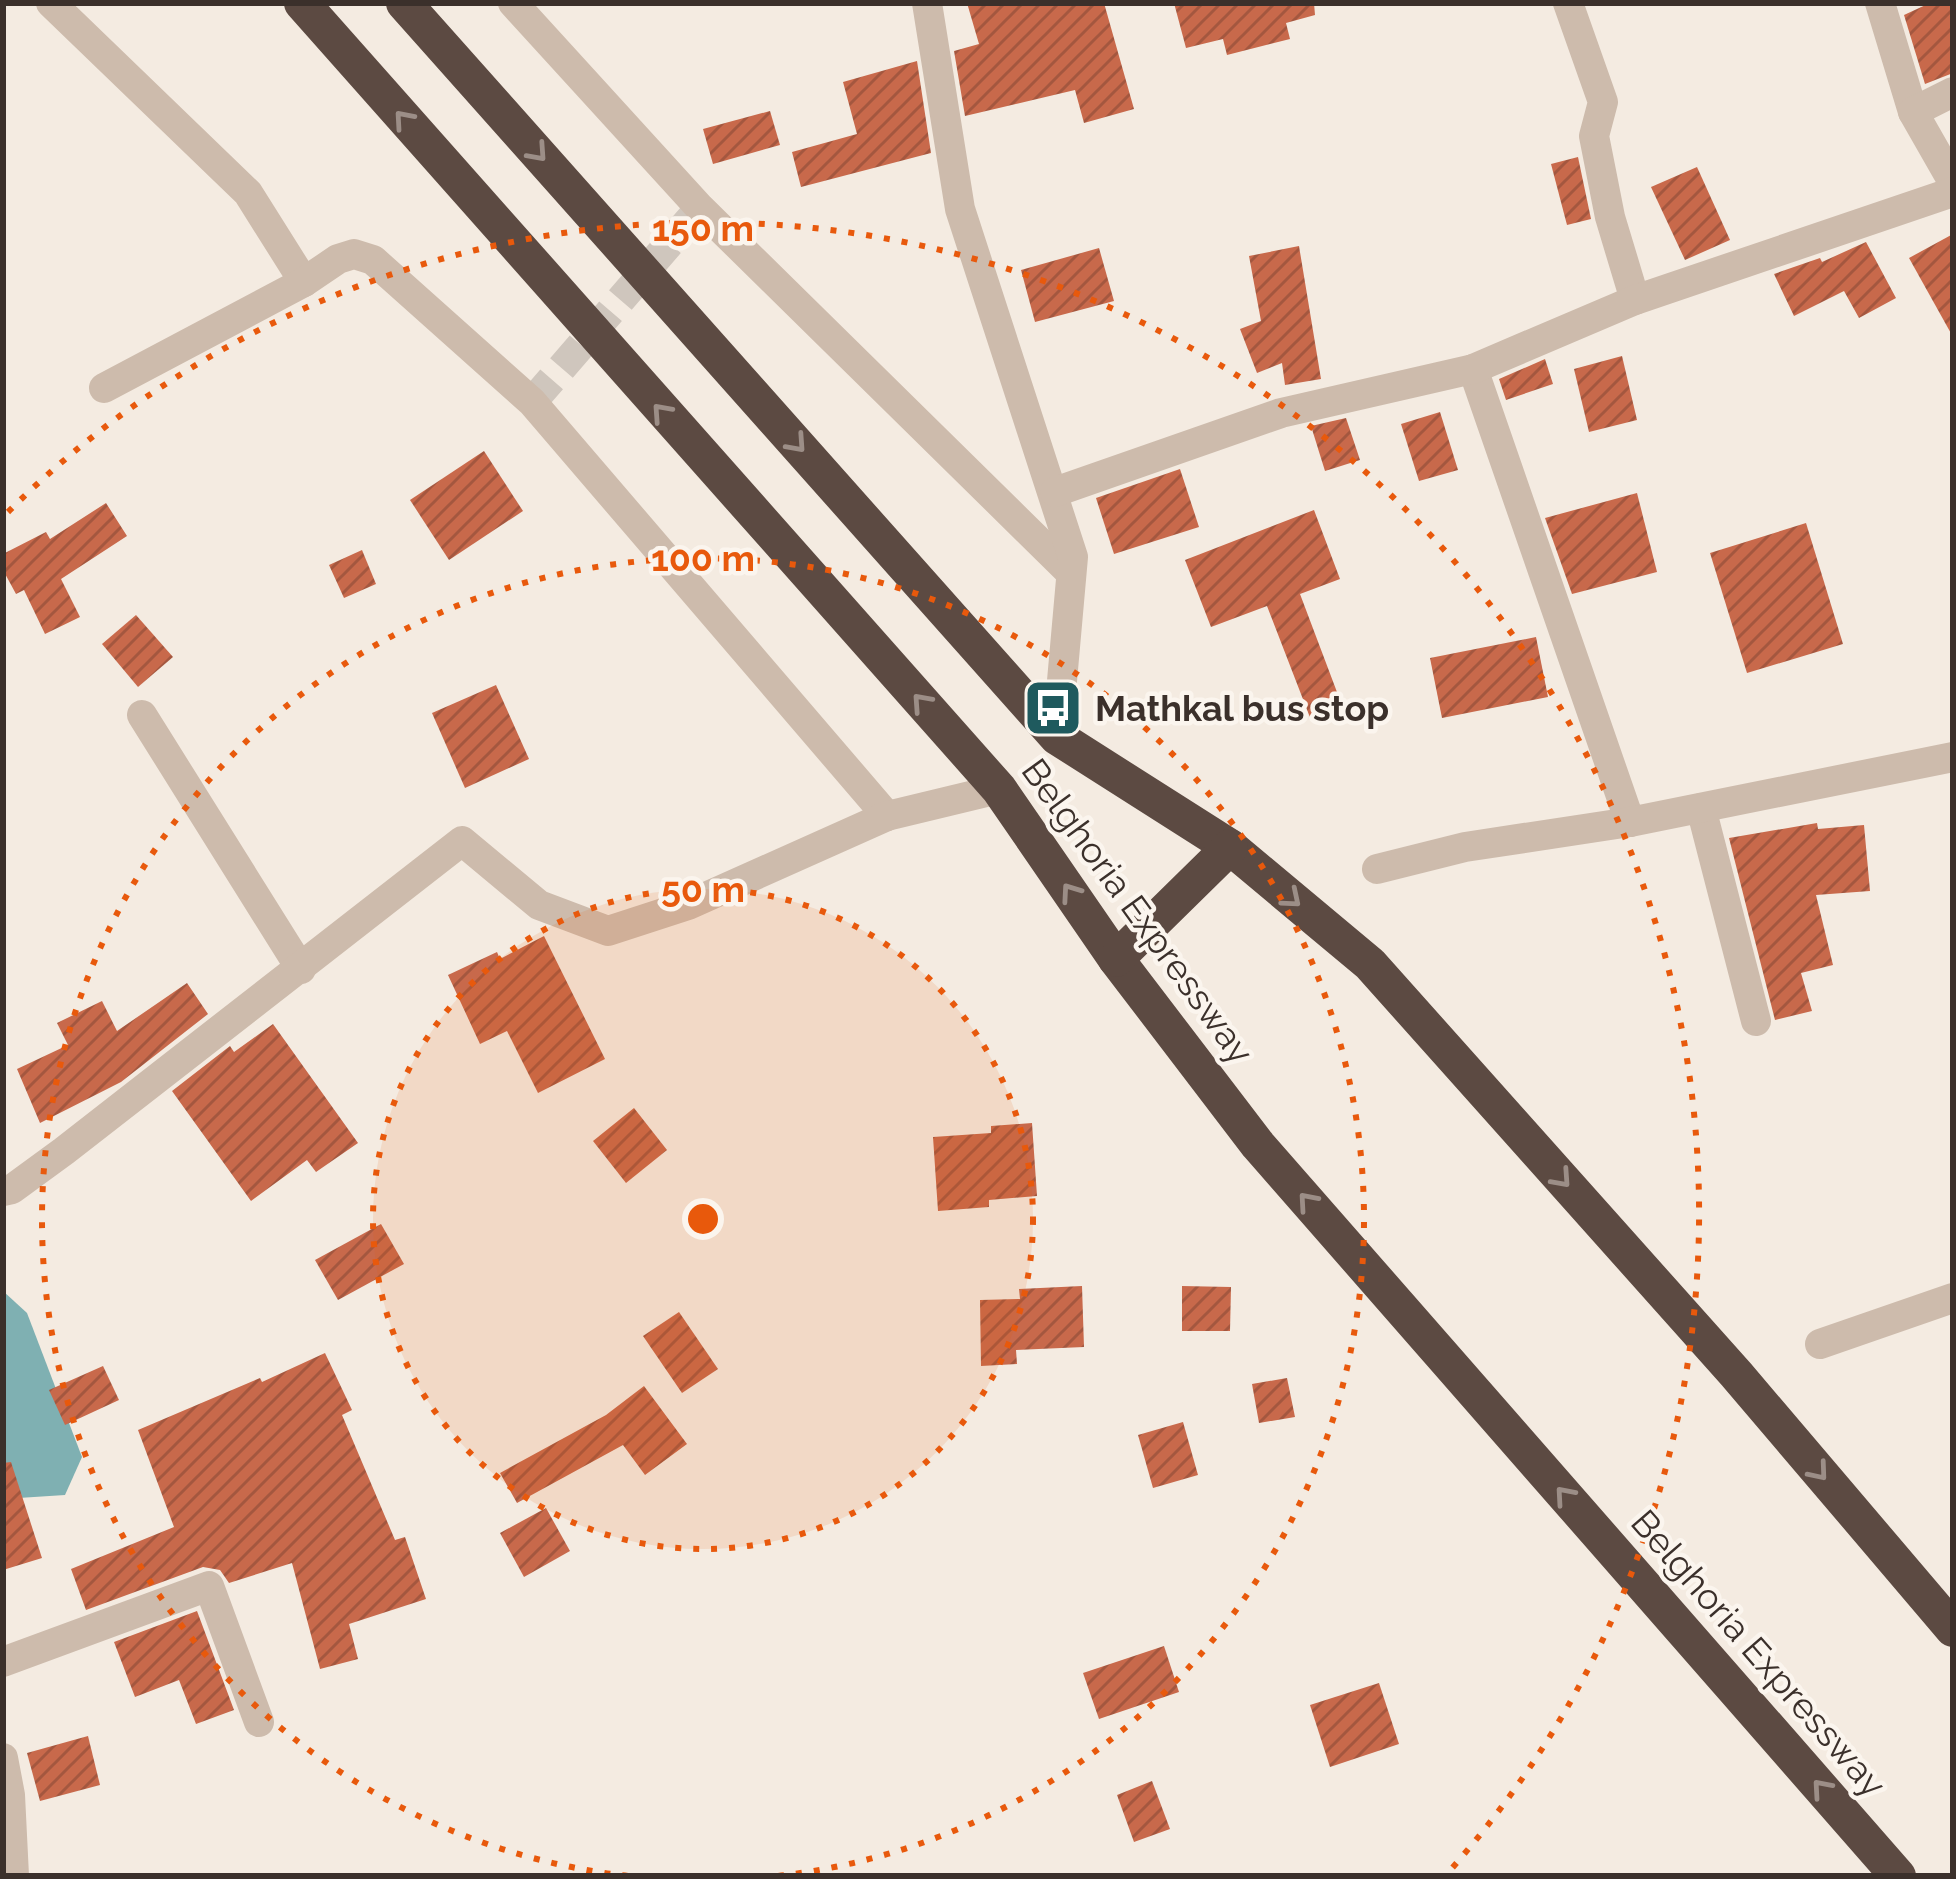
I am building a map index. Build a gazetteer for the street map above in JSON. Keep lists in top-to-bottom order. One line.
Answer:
{"streets":{"highway":["Belghoria Expressway"]},"places":{"bus stop":["Mathkal bus stop"]},"rings":["150 m","100 m","50 m"]}
